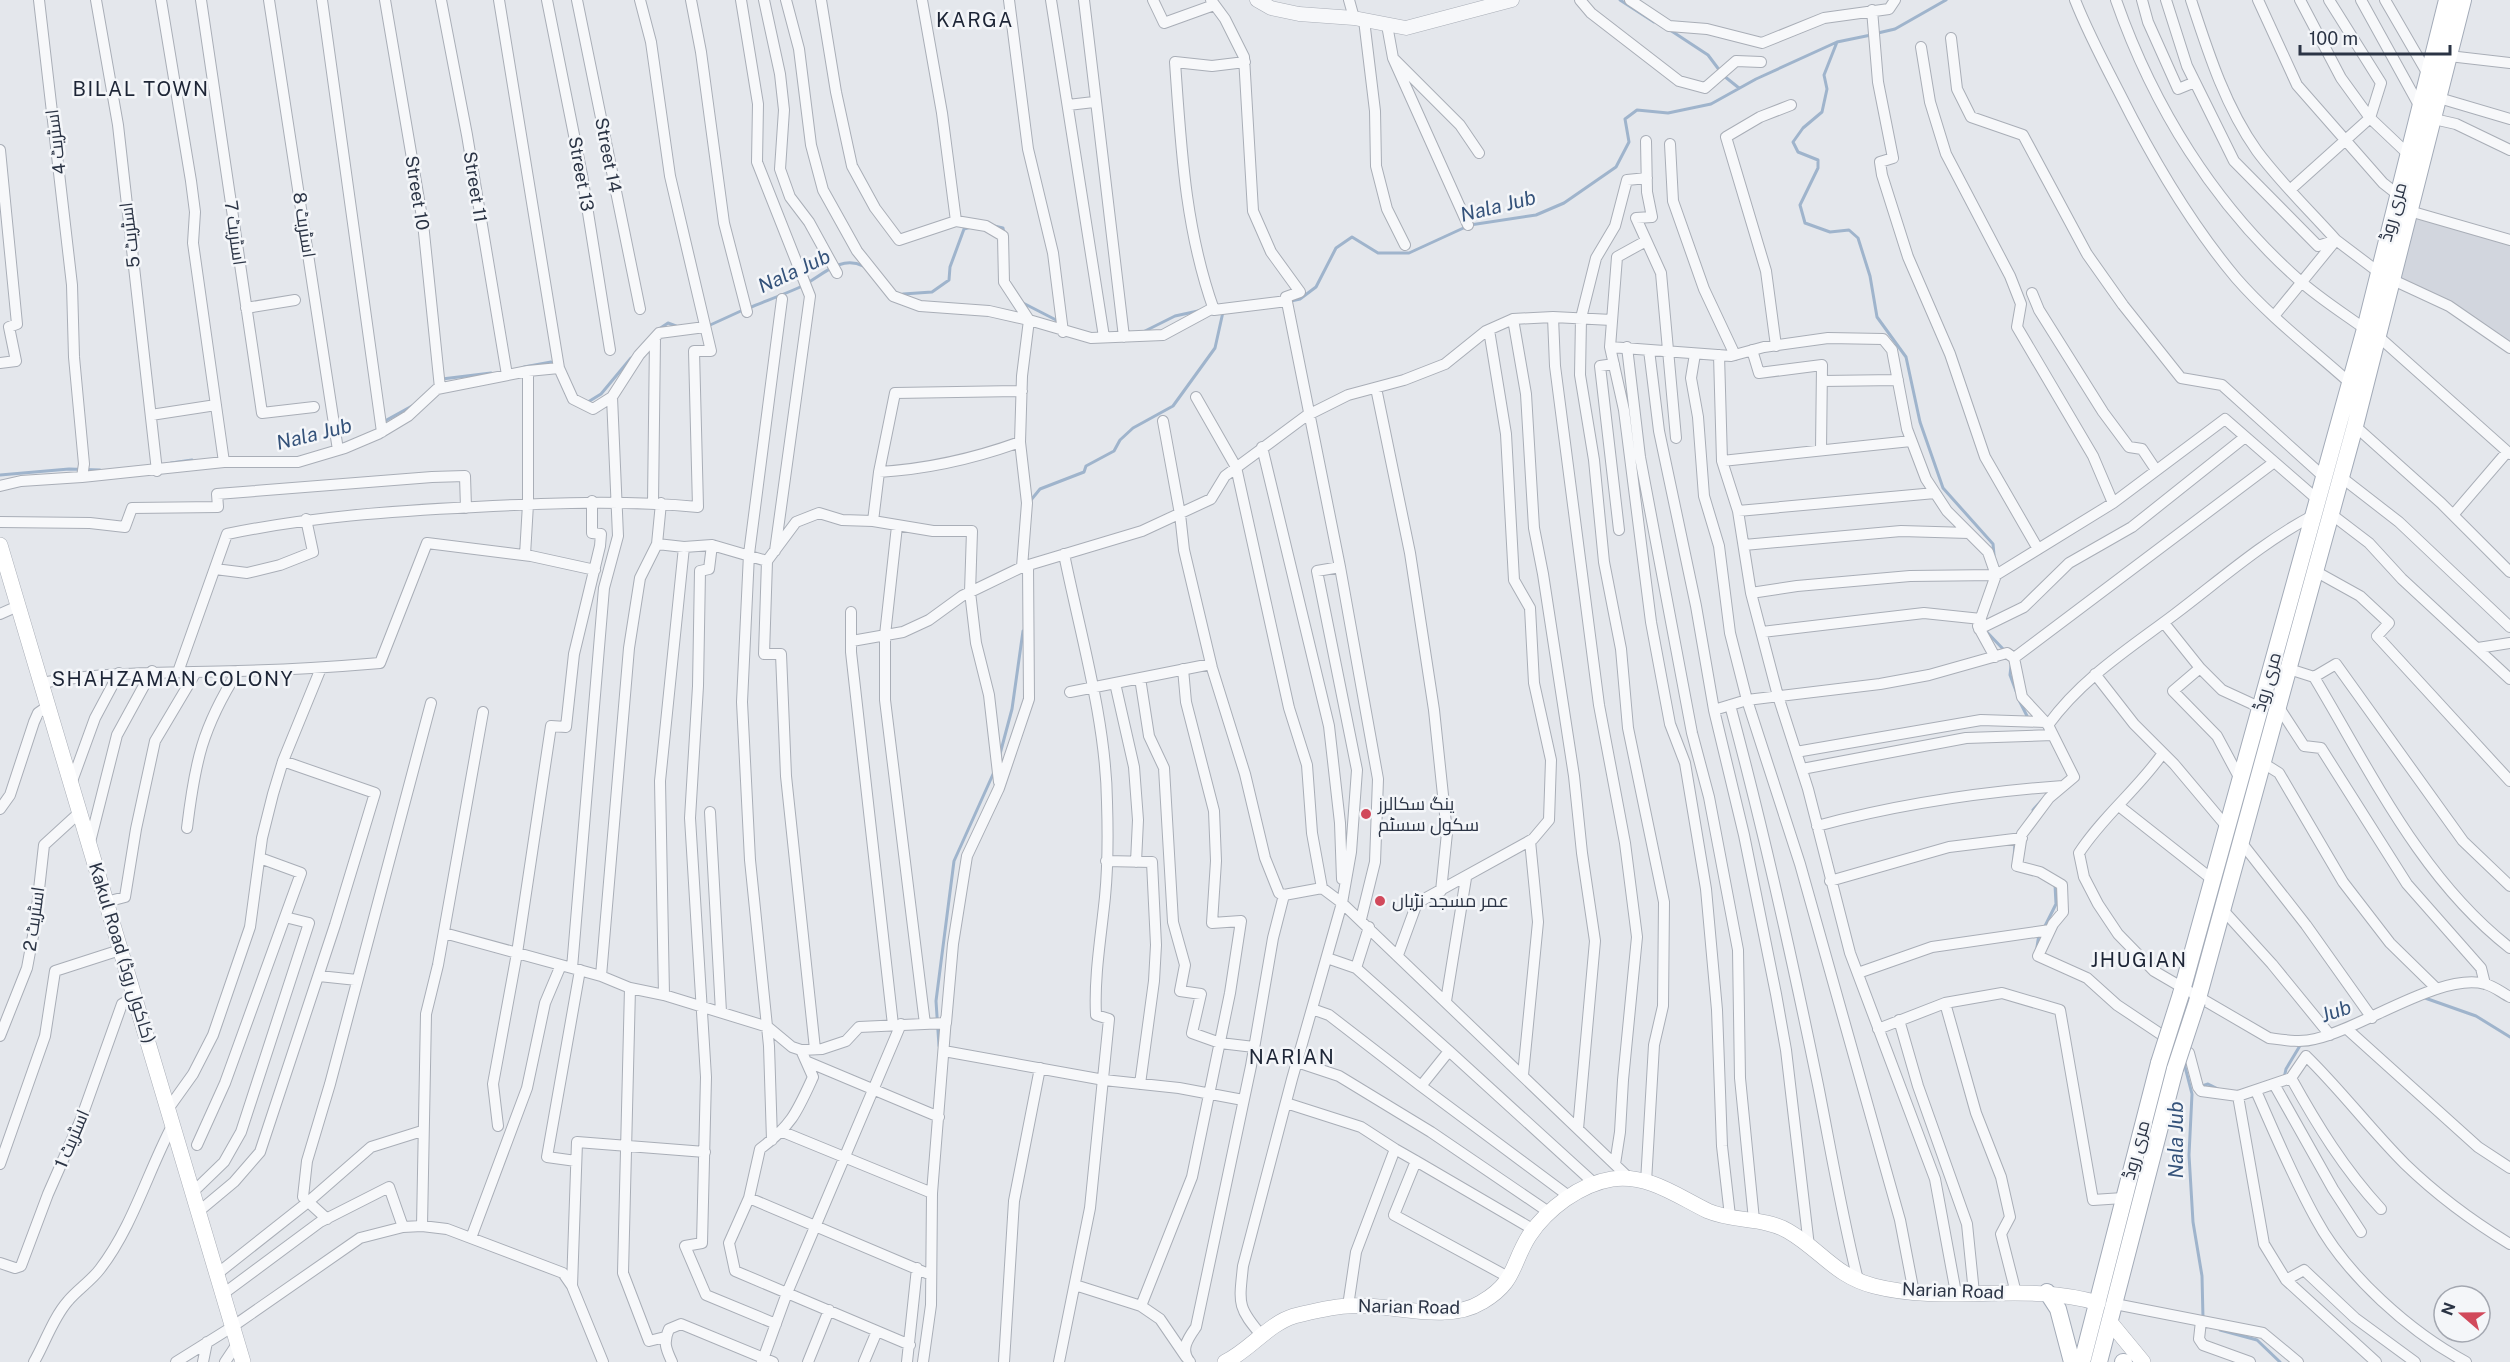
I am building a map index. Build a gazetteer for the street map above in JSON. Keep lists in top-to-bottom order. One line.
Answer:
{"streets":{"main road":["مری روڈ","Kakul Road (کاکول روڈ)","Narian Road"],"street":["اسٹریٹ 4","Street 14","Street 13","Street 11","Street 10","اسٹریٹ 8","اسٹریٹ 7","اسٹریٹ 5","اسٹریٹ 2","اسٹریٹ 1"]},"crossings":[["مری روڈ","Narian Road"],["اسٹریٹ 2","Kakul Road (کاکول روڈ)"],["Kakul Road (کاکول روڈ)","اسٹریٹ 1"]],"districts":["KARGA","BILAL TOWN","SHAHZAMAN COLONY","JHUGIAN","NARIAN"],"water":["Nala Jub","Jub"],"places":["ینگ سکالرز سکول سسٹم","عمر مسجد نڑیاں"],"scale_bar":"100 m","north":"left"}
